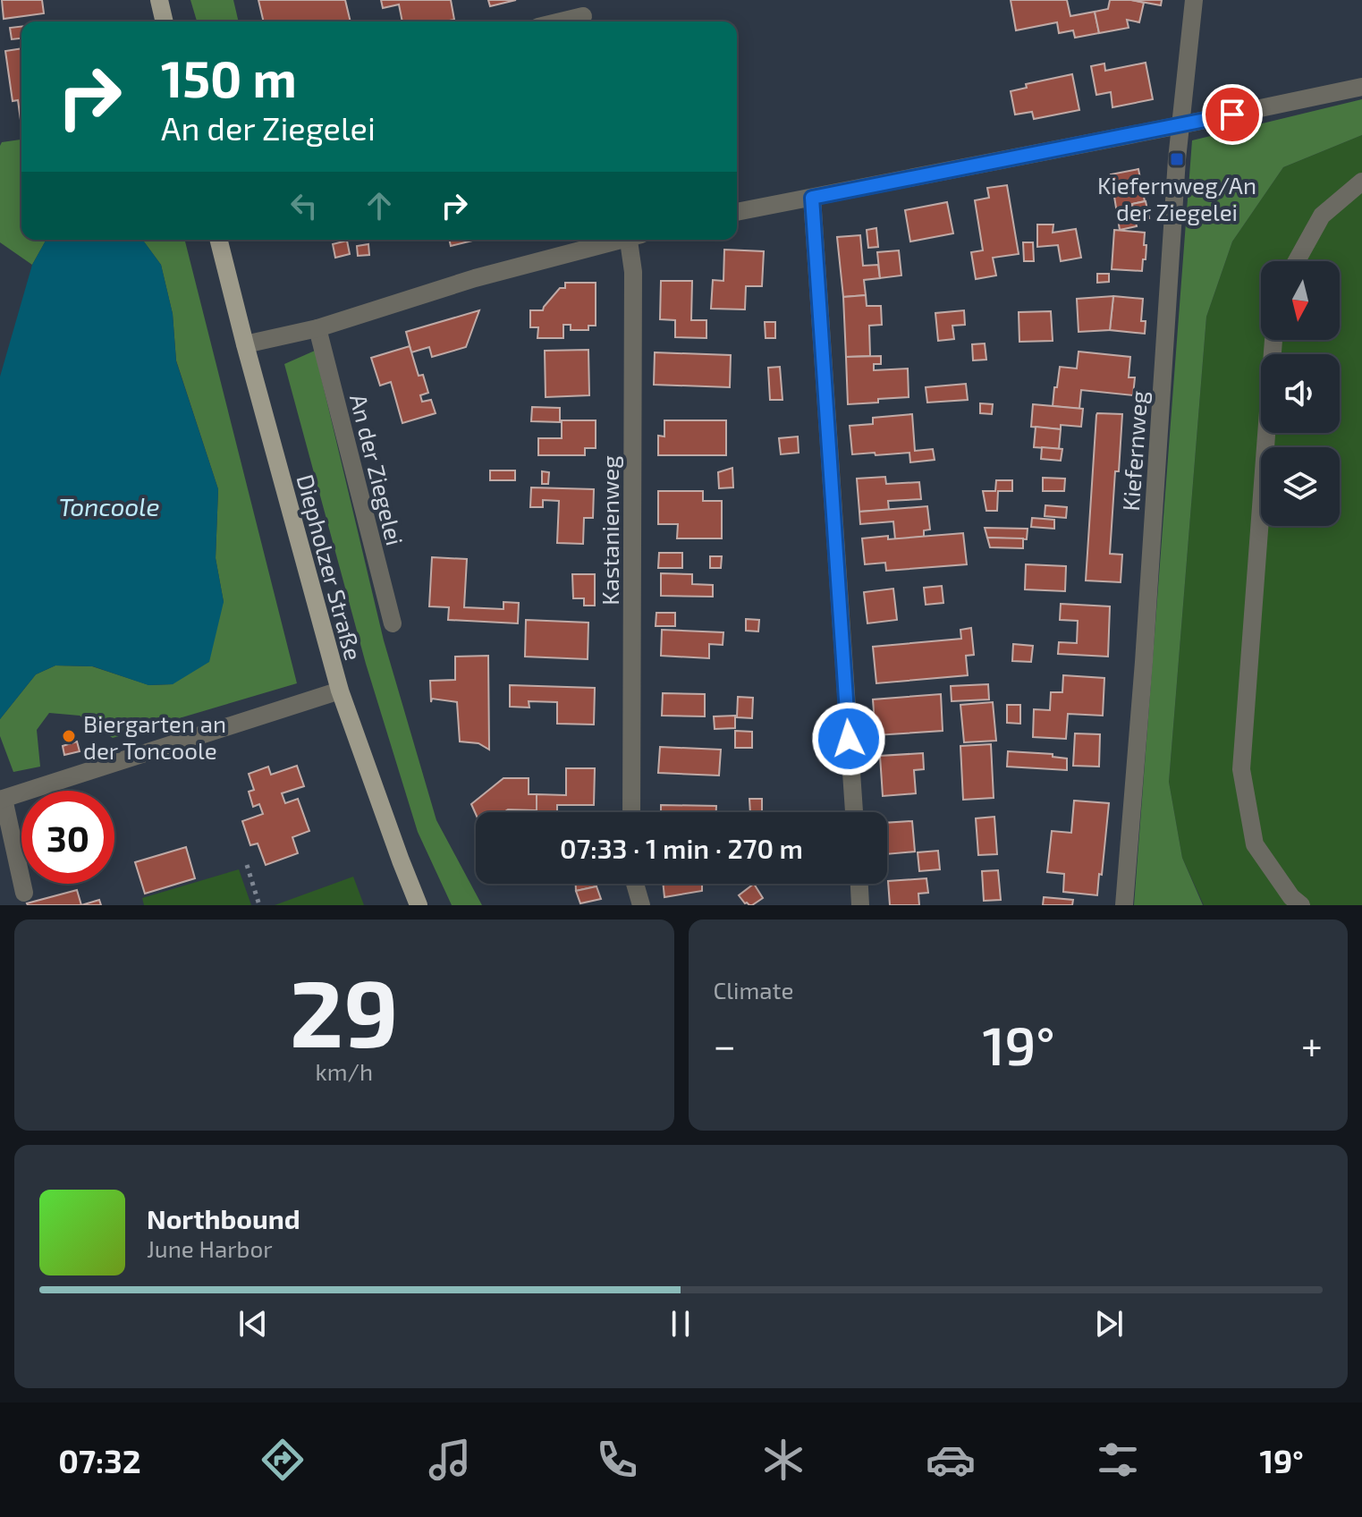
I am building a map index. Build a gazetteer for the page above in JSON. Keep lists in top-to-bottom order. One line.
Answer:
{"streets":{"main road":["Diepholzer Straße"],"street":["Kiefernweg","An der Ziegelei","Kastanienweg"]},"water":["Toncoole"],"places":{"transit":["Kiefernweg/An der Ziegelei"],"other":["Biergarten an der Toncoole"]},"north":"bottom","page":{"turn":["150 m","An der Ziegelei"],"limit":"30","trip":"07:33 · 1 min · 270 m","tile":[["29","km/h"],"Climate"],"heat":["−","19°","+"],"song":["Northbound","June Harbor"],"tabs":["07:32","19°"]}}
